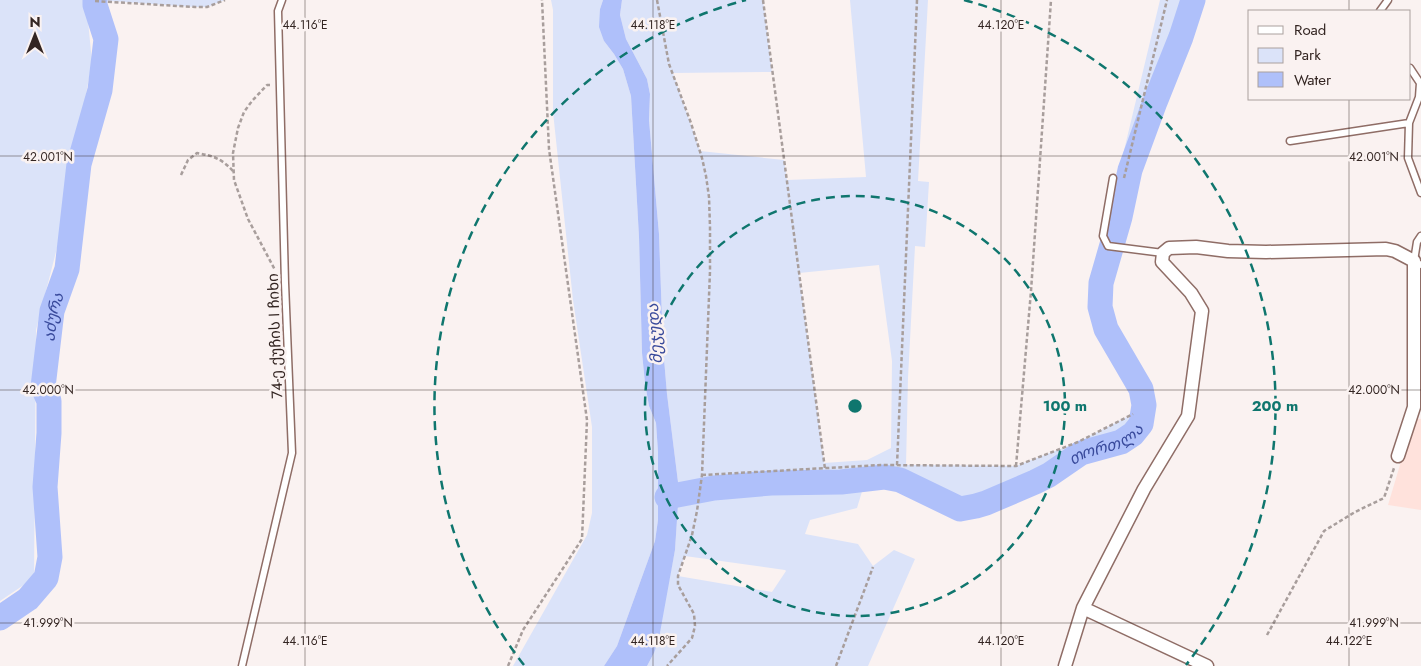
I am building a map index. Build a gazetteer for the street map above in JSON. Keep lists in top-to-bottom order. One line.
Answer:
{"streets":{"lane":["74-ე ქუჩის I ჩიხი"]},"water":["აძურა","მეჯუდა","თორთლა"],"legend":["Road","Park","Water"],"north":"top","coordinates":["44.116°E","44.118°E","44.120°E","42.001°N","42.000°N","41.999°N","44.122°E"],"rings":["100 m","200 m"]}
